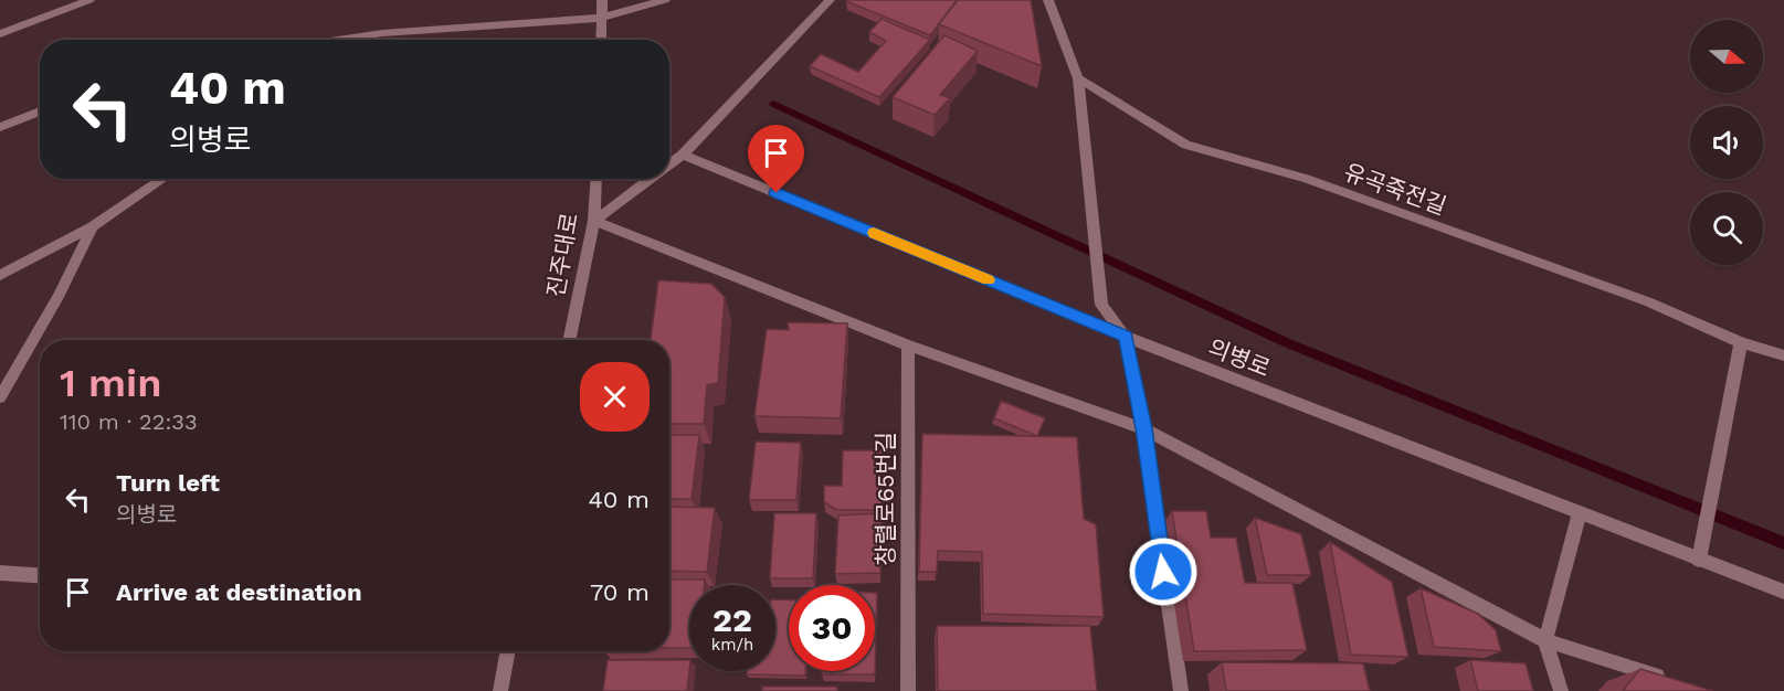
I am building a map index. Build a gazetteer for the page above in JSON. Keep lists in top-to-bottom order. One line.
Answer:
{"streets":{"street":["유곡죽전길","진주대로","의병로","창렬로65번길"]},"north":"right","page":{"turn":["40 m","의병로"],"heading":["1 min","110 m · 22:33"],"list":[{"name":"Turn left","note":"의병로","value":"40 m"},{"name":"Arrive at destination","value":"70 m"}],"speed":"22 km/h","limit":"30"}}
